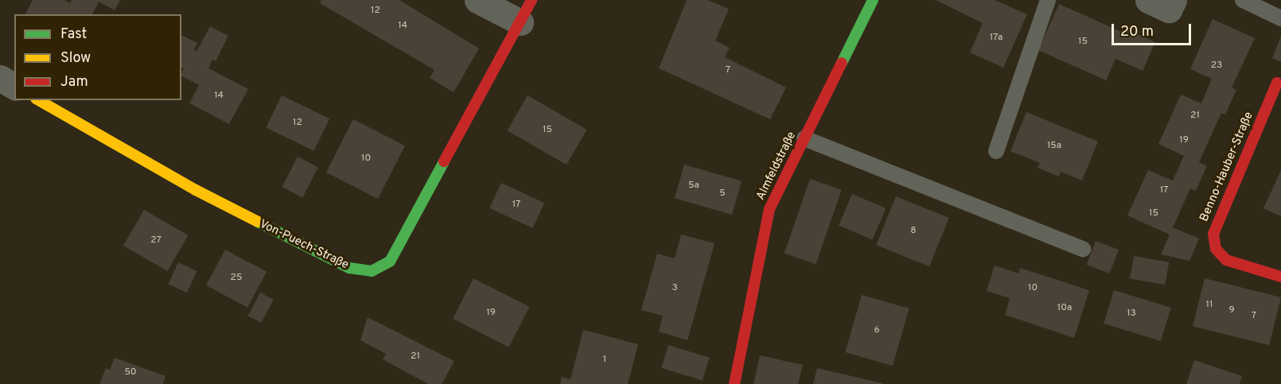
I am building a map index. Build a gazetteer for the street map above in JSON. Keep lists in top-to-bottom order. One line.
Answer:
{"streets":{"street":["Almfeldstraße","Benno-Hauber-Straße","Von-Puech-Straße"]},"house_numbers":["12","14","17a","15","23","7","14","21","12","15","19","15a","10","5a","17","5","17","15","8","27","25","3","10","11","10a","9","19","13","7","6","21","1","50"],"legend":["Fast","Slow","Jam"],"scale_bar":"20 m"}
